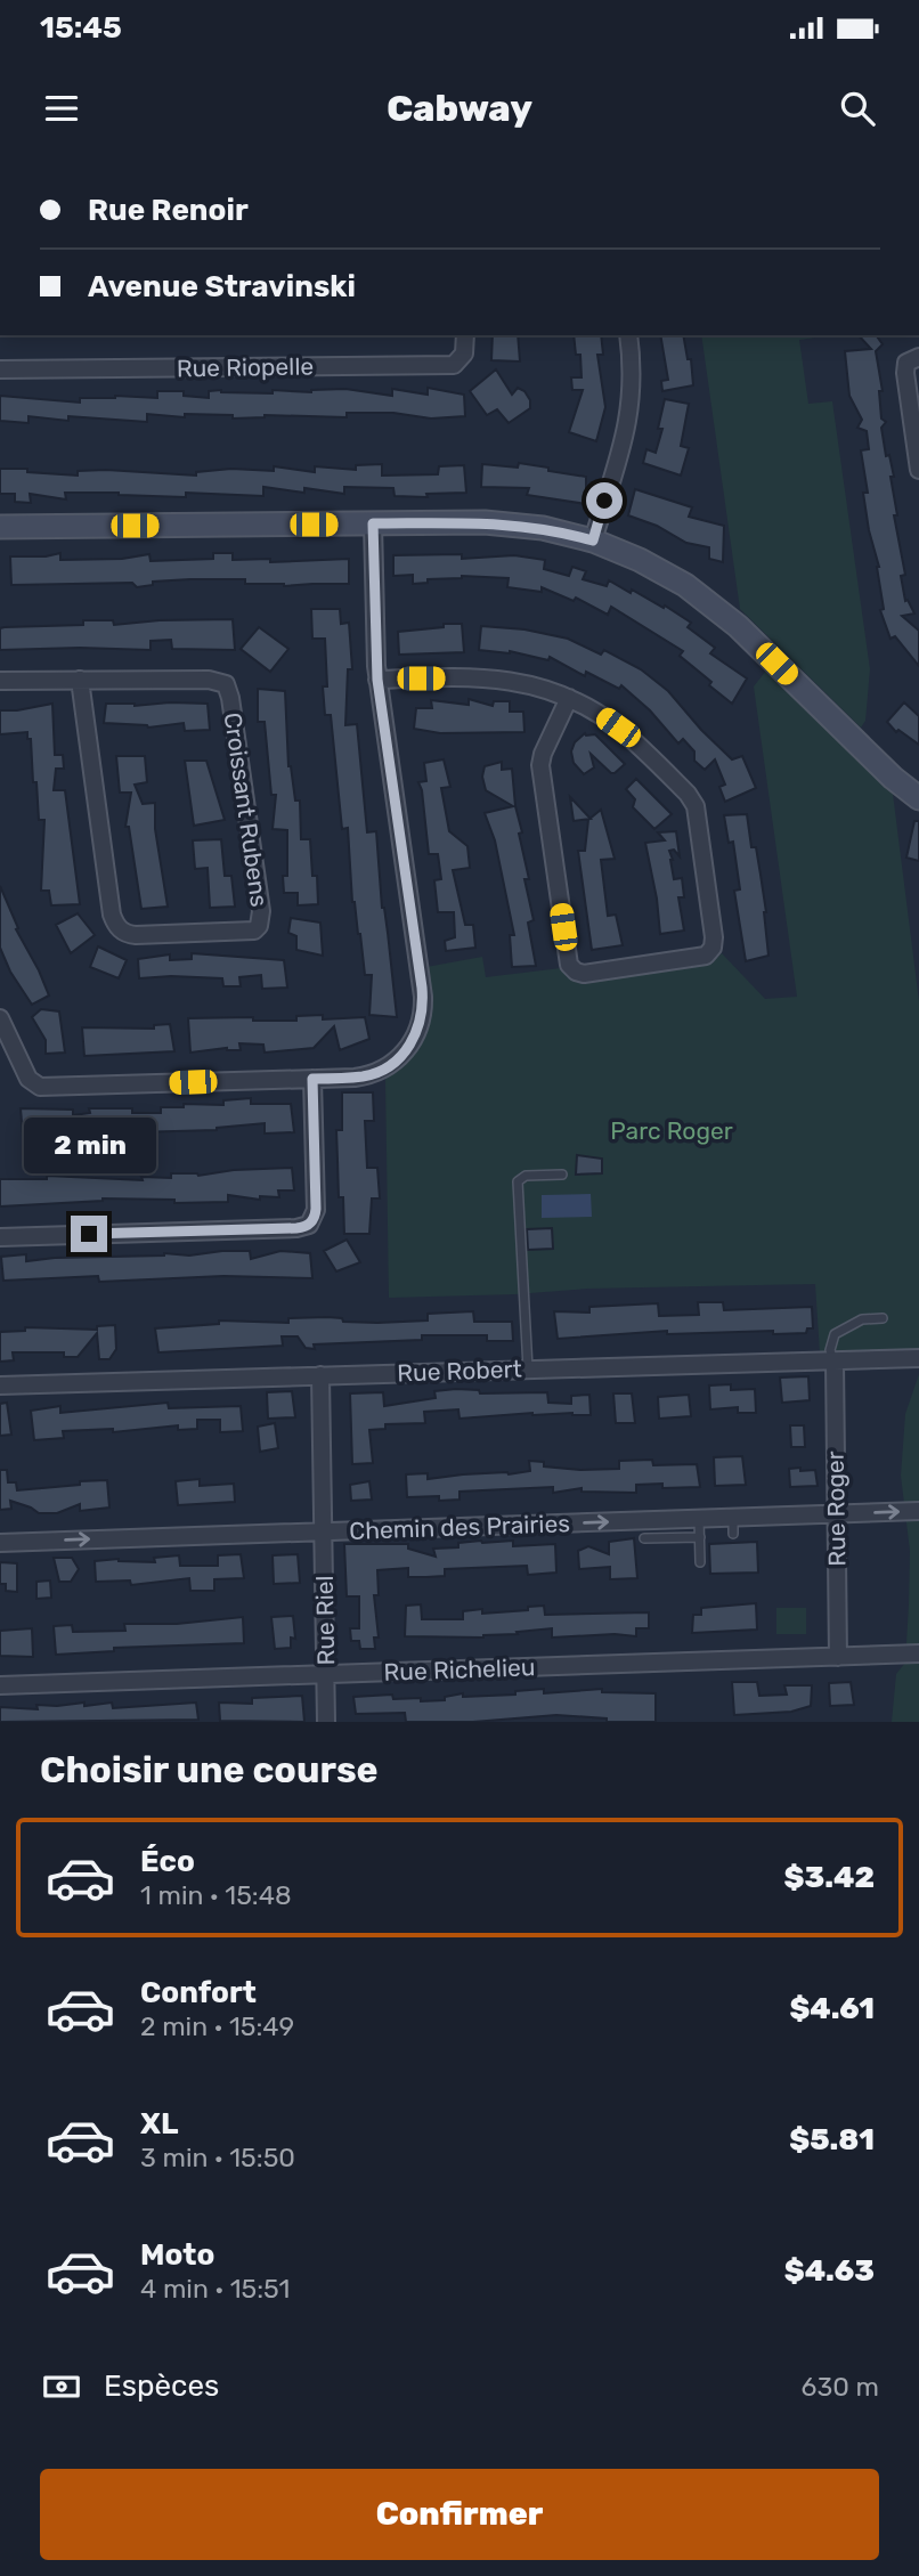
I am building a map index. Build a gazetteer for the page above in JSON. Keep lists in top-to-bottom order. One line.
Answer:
{"streets":{"street":["Rue Riopelle","Croissant Rubens","Rue Robert","Rue Roger","Chemin des Prairies","Rue Riel","Rue Richelieu"]},"crossings":[["Rue Robert","Rue Roger"],["Rue Robert","Rue Riel"],["Rue Roger","Chemin des Prairies"],["Rue Roger","Rue Richelieu"],["Chemin des Prairies","Rue Riel"],["Rue Riel","Rue Richelieu"]],"one_way":["Chemin des Prairies"],"parks":["Parc Roger"],"page":{"status":"15:45","header":"Cabway","banner":["Rue Renoir","Avenue Stravinski"],"bubble":"2 min","heading":"Choisir une course","list":[{"name":"Éco","note":"1 min · 15:48","value":"$3.42"},{"name":"Confort","note":"2 min · 15:49","value":"$4.61"},{"name":"XL","note":"3 min · 15:50","value":"$5.81"},{"name":"Moto","note":"4 min · 15:51","value":"$4.63"}],"pay":["Espèces","630 m"],"buttons":"Confirmer"}}
